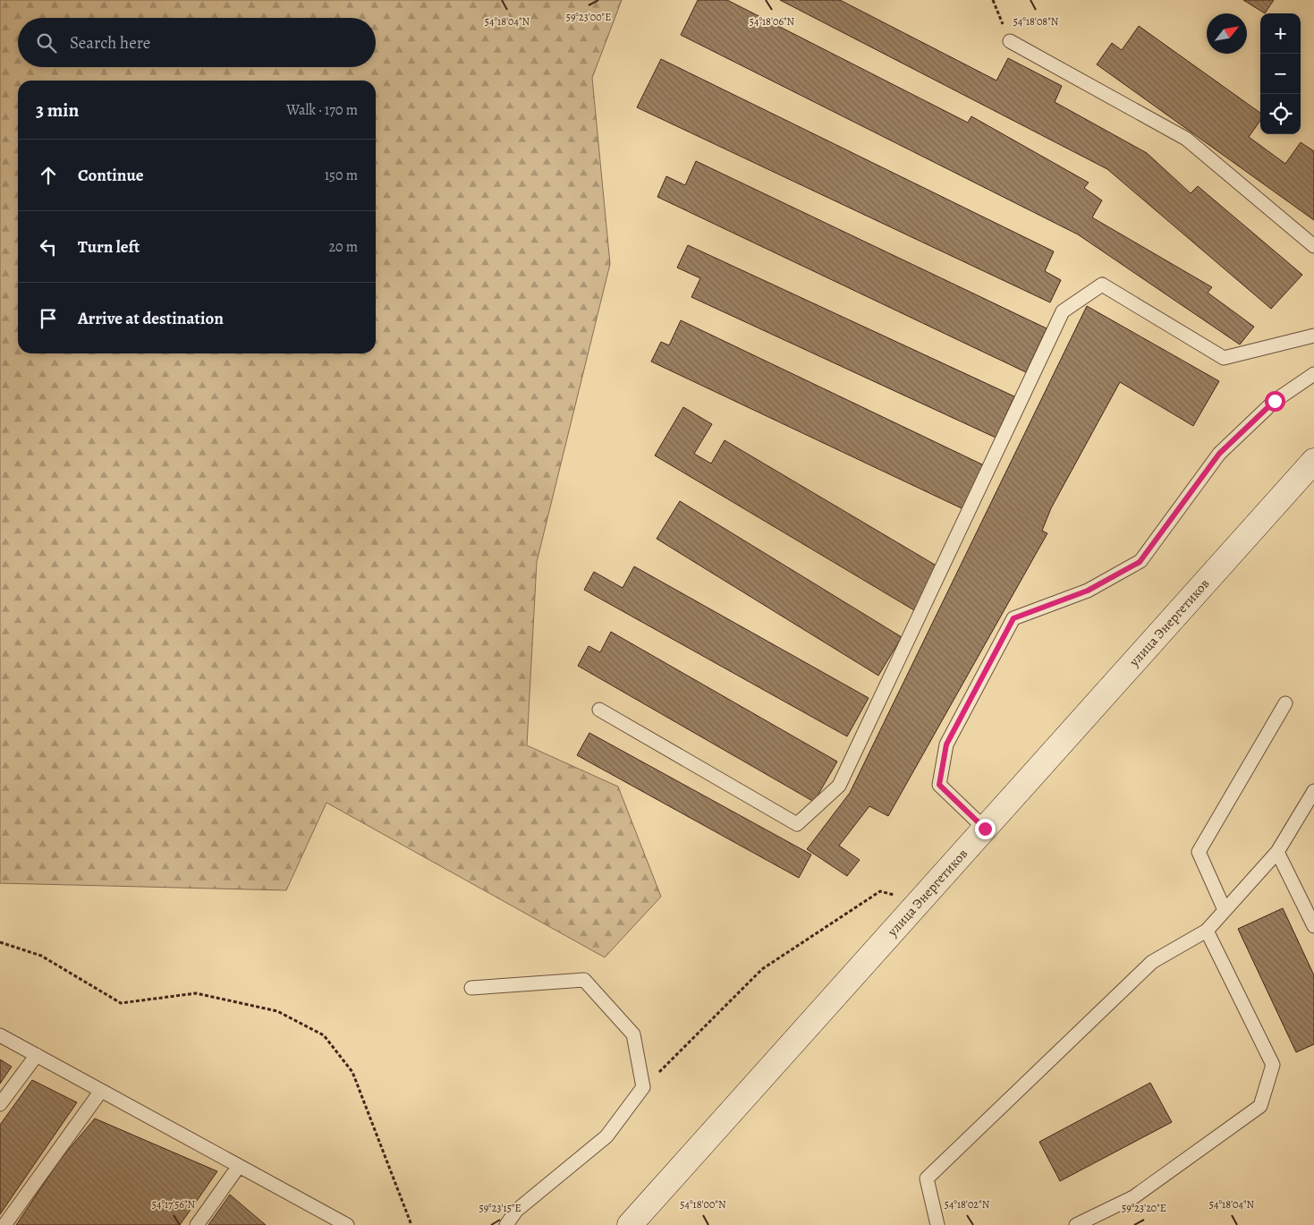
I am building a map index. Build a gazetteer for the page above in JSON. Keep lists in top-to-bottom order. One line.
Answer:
{"streets":{"main road":["улица Энергетиков"]},"north":"top right","page":{"map_buttons":["+","−"],"search":"Search here","heading":["3 min","Walk · 170 m"],"list":[["Continue","150 m"],["Turn left","20 m"],"Arrive at destination"]},"coordinates":["59°23'00\"E","54°18'04\"N","54°18'06\"N","54°18'08\"N","54°17'56\"N","54°18'00\"N","54°18'02\"N","59°23'15\"E","59°23'20\"E"]}
